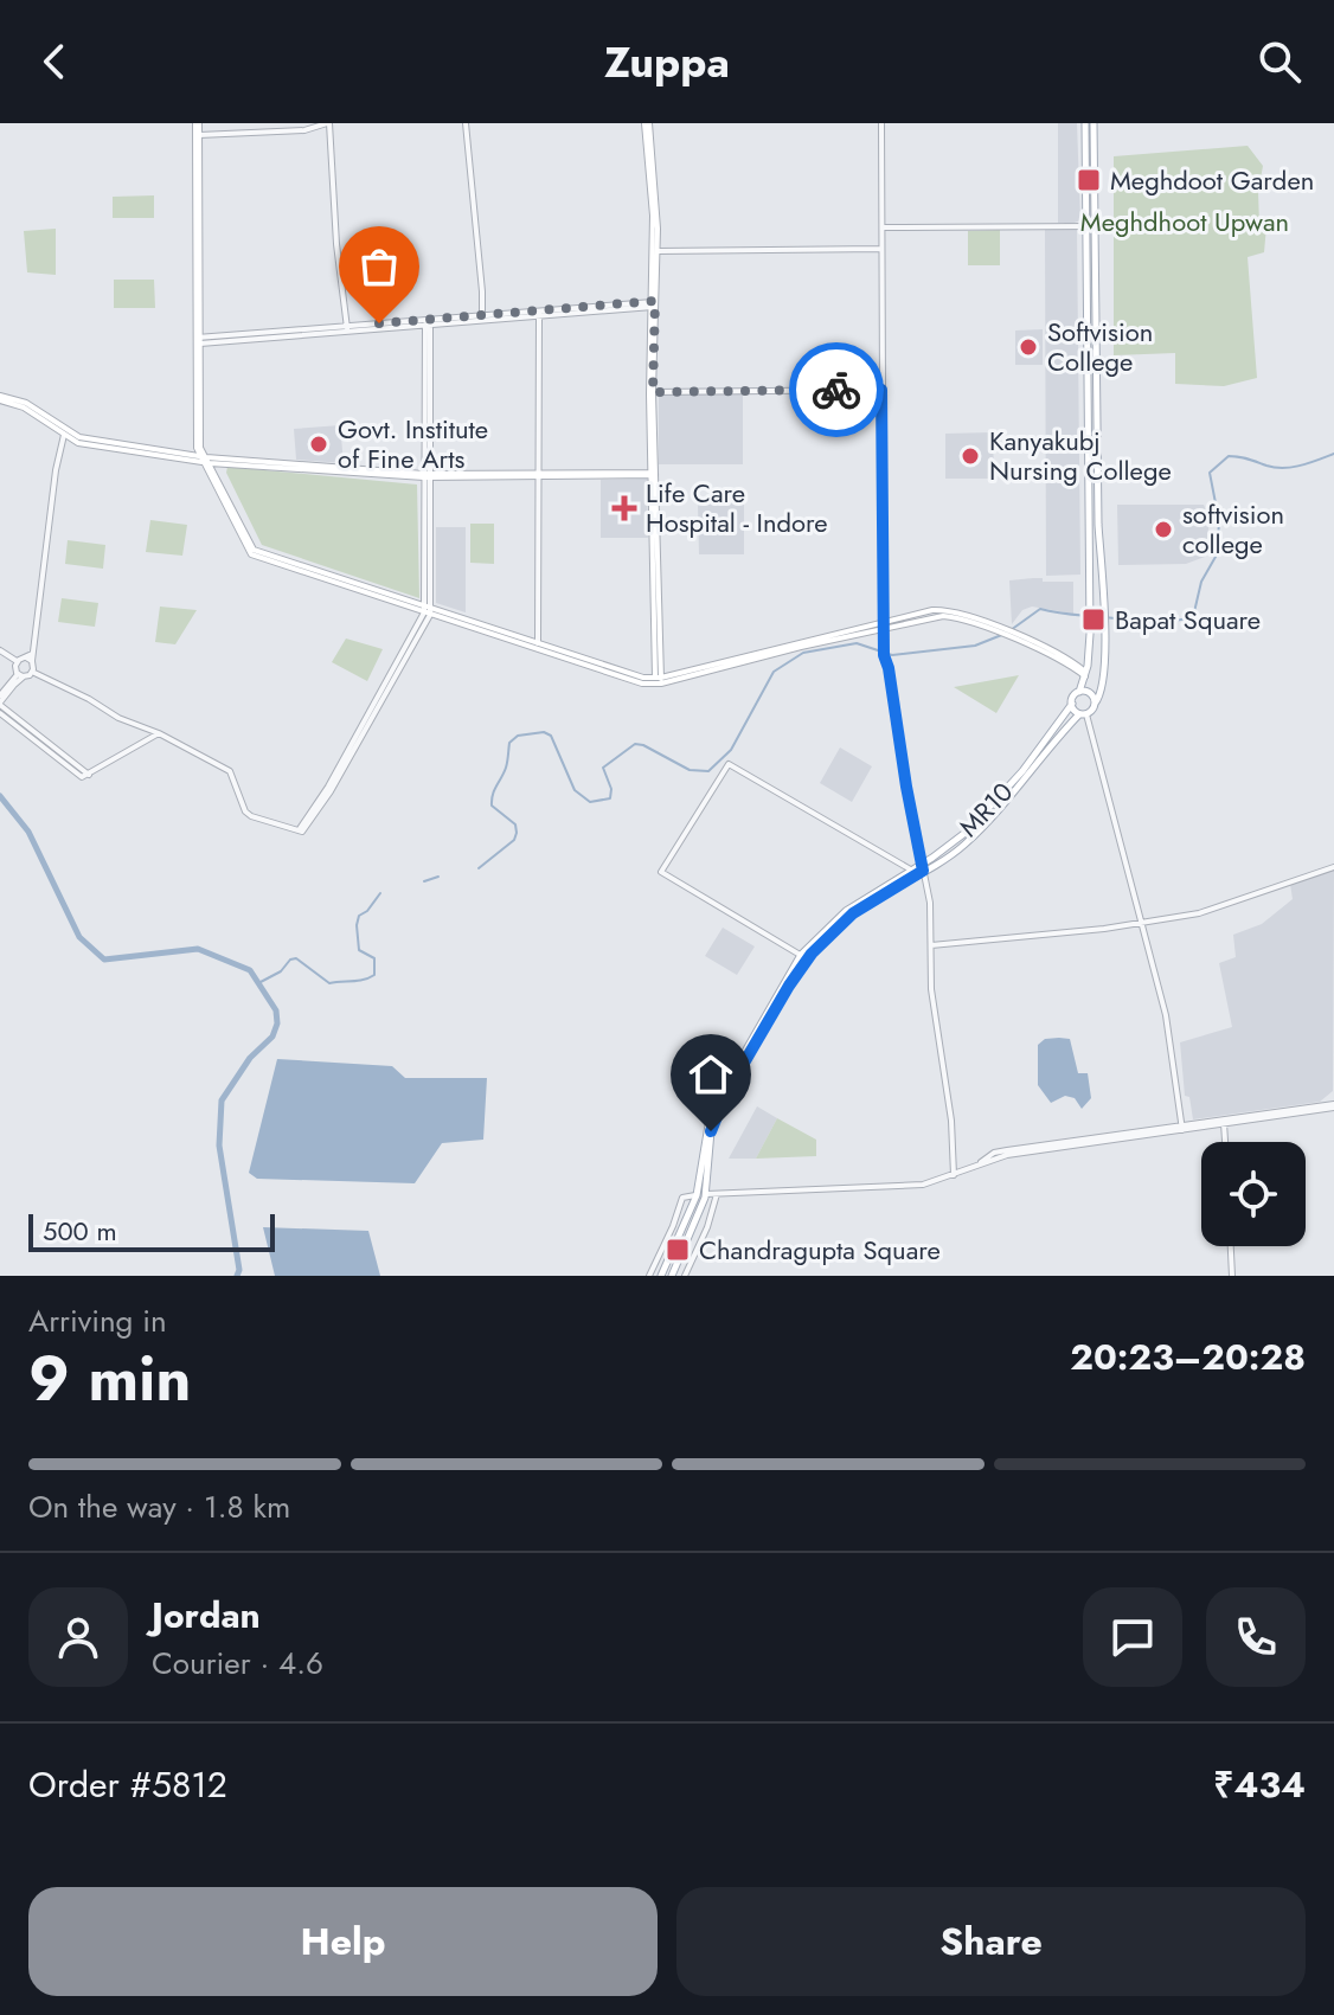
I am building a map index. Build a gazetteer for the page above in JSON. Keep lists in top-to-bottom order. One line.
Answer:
{"streets":{"main road":["MR10"]},"parks":["Meghdhoot Upwan"],"places":{"transit":["Meghdoot Garden","Bapat Square","Chandragupta Square"],"other":["Softvision College","Govt. Institute of Fine Arts","Kanyakubj Nursing College","softvision college"],"health":["Life Care Hospital - Indore"]},"scale_bar":"500 m","page":{"header":"Zuppa","scale":"500 m","heading":["9 min","Arriving in","20:23–20:28"],"panel":["Jordan","Courier · 4.6","Order #5812","₹434"],"bar":"On the way · 1.8 km","buttons":["Help","Share"]}}
